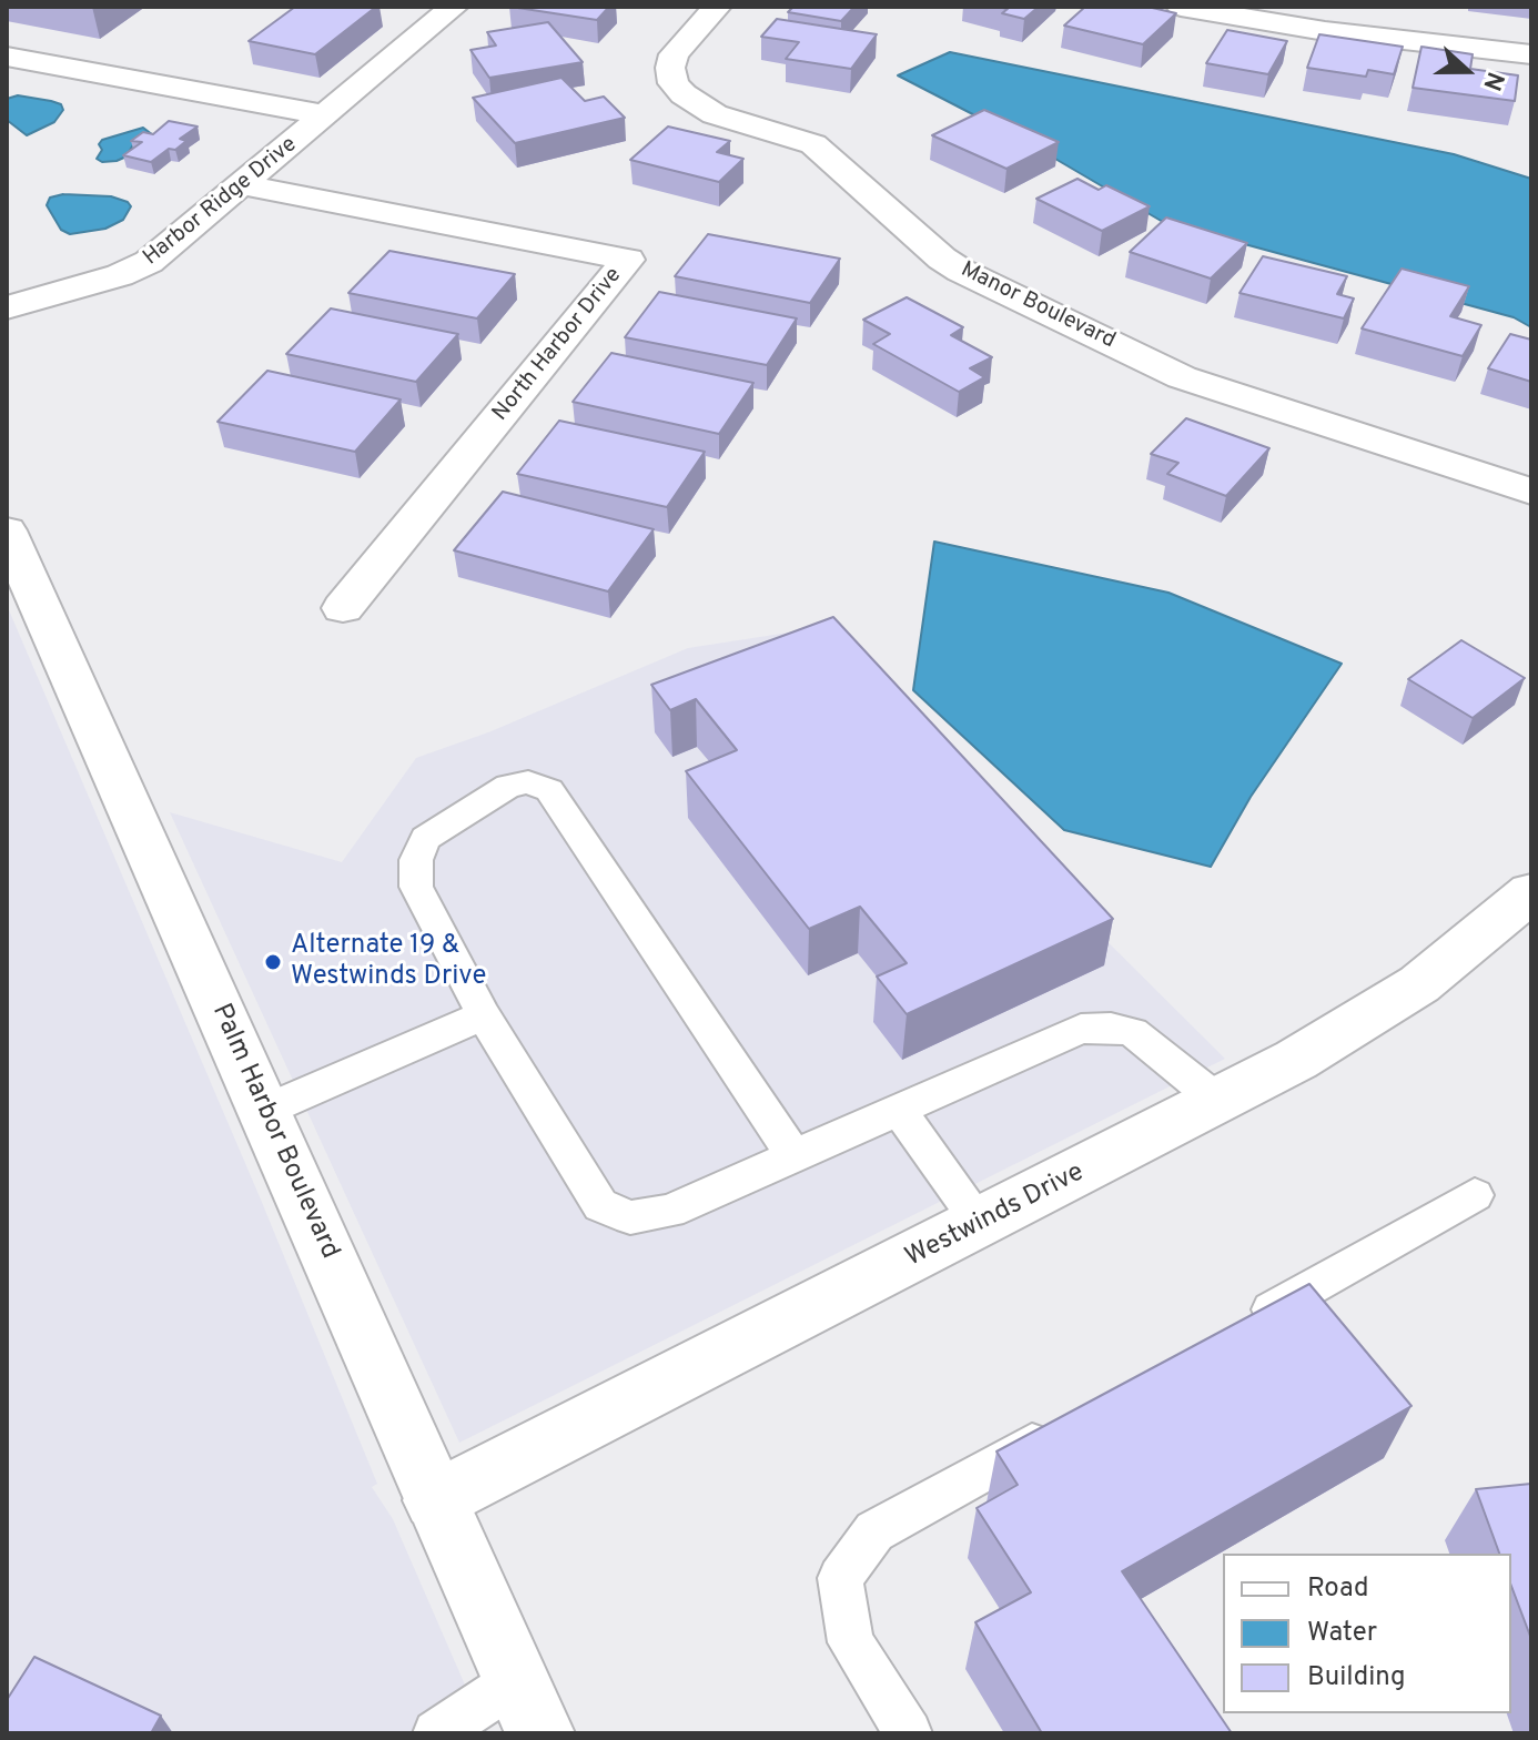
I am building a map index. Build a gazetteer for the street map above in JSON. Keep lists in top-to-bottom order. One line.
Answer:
{"streets":{"street":["Harbor Ridge Drive","Manor Boulevard","North Harbor Drive","Palm Harbor Boulevard","Westwinds Drive"]},"crossings":[["Harbor Ridge Drive","North Harbor Drive"],["Palm Harbor Boulevard","Westwinds Drive"]],"places":["Alternate 19 & Westwinds Drive"],"legend":["Road","Water","Building"],"north":"right"}
